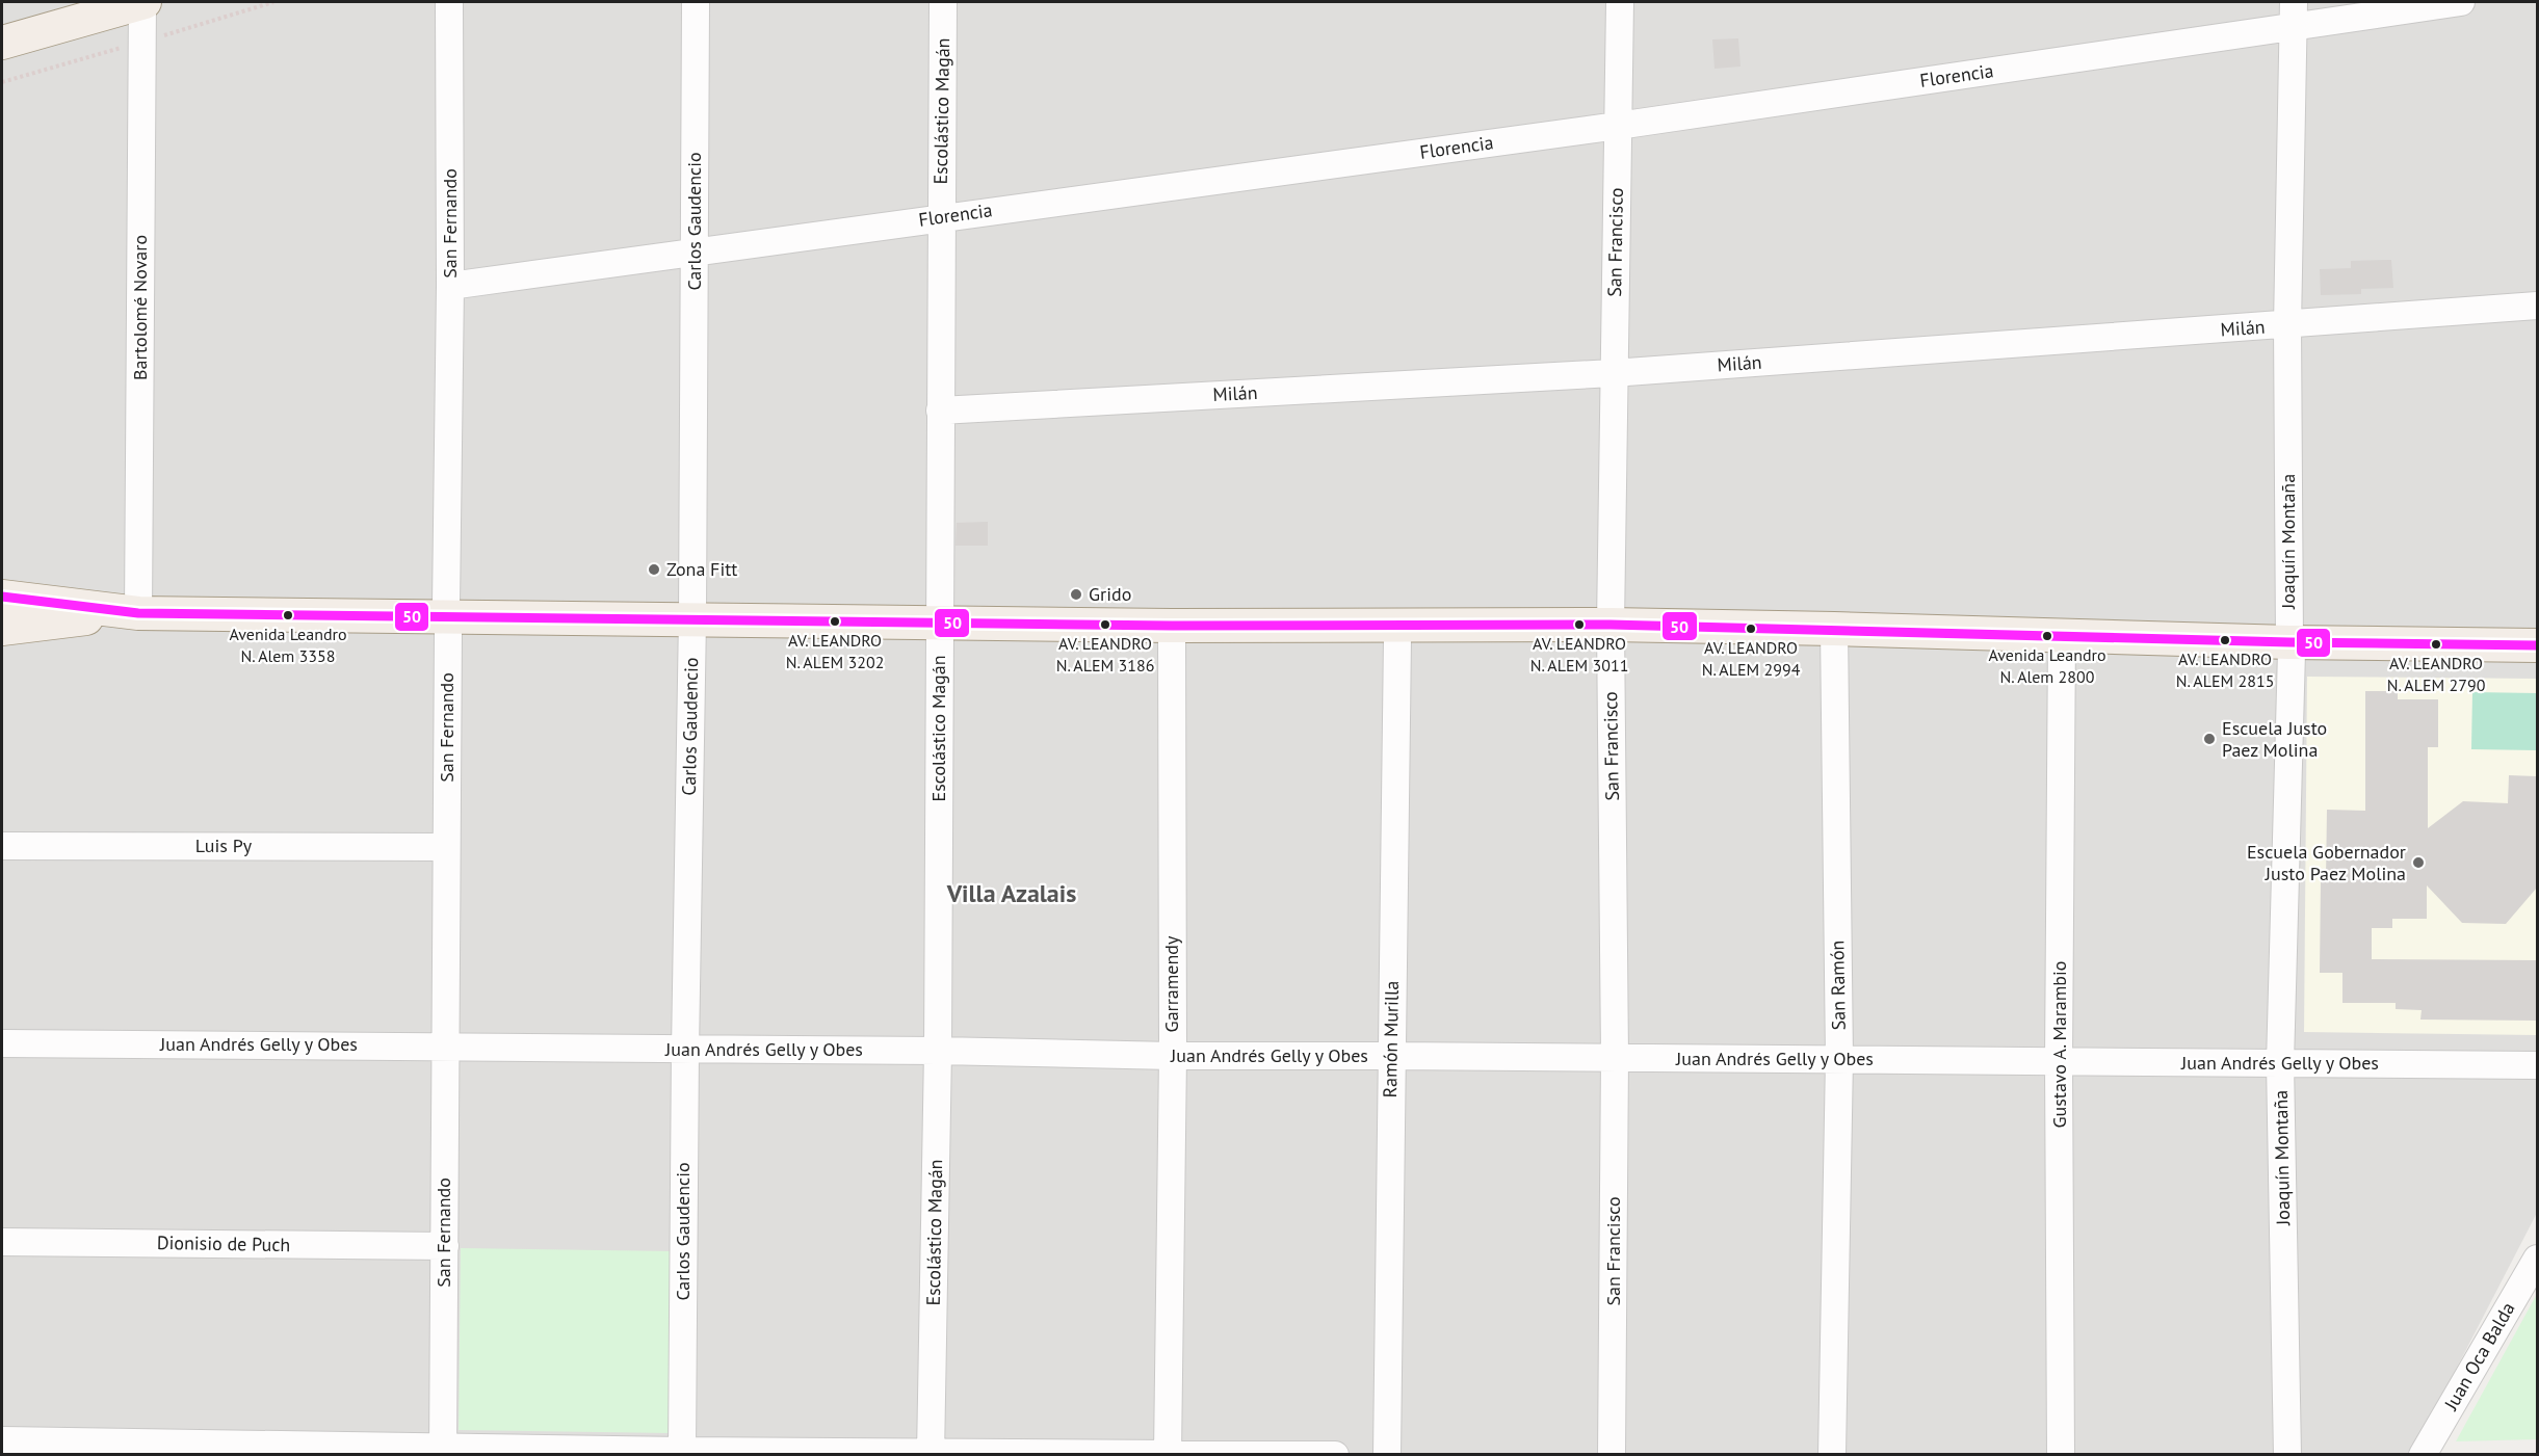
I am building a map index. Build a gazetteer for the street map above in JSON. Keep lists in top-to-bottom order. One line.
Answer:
{"streets":{"street":["Florencia","Escolástico Magán","Carlos Gaudencio","San Fernando","San Francisco","Bartolomé Novaro","Milán","Joaquín Montaña","Luis Py","Garramendy","San Ramón","Ramón Murilla","Juan Andrés Gelly y Obes","Gustavo A. Marambio","Dionisio de Puch","Juan Oca Balda"]},"crossings":[["Florencia","Escolástico Magán"],["Florencia","Carlos Gaudencio"],["Florencia","San Fernando"],["Florencia","San Francisco"],["Florencia","Joaquín Montaña"],["Escolástico Magán","Milán"],["Escolástico Magán","Juan Andrés Gelly y Obes"],["Carlos Gaudencio","Juan Andrés Gelly y Obes"],["San Fernando","Luis Py"],["San Fernando","Juan Andrés Gelly y Obes"],["San Fernando","Dionisio de Puch"],["San Francisco","Milán"],["San Francisco","Juan Andrés Gelly y Obes"],["Milán","Joaquín Montaña"],["Joaquín Montaña","Juan Andrés Gelly y Obes"],["Garramendy","Juan Andrés Gelly y Obes"],["San Ramón","Juan Andrés Gelly y Obes"],["Ramón Murilla","Juan Andrés Gelly y Obes"],["Juan Andrés Gelly y Obes","Gustavo A. Marambio"]],"districts":["Villa Azalais"],"places":["Zona Fitt","Grido","Avenida Leandro N. Alem 3358","AV. LEANDRO N. ALEM 3202","AV. LEANDRO N. ALEM 3186","AV. LEANDRO N. ALEM 3011","AV. LEANDRO N. ALEM 2994","Avenida Leandro N. Alem 2800","AV. LEANDRO N. ALEM 2815","AV. LEANDRO N. ALEM 2790","Escuela Justo Paez Molina","Escuela Gobernador Justo Paez Molina"],"lines":["transit line 50"]}
